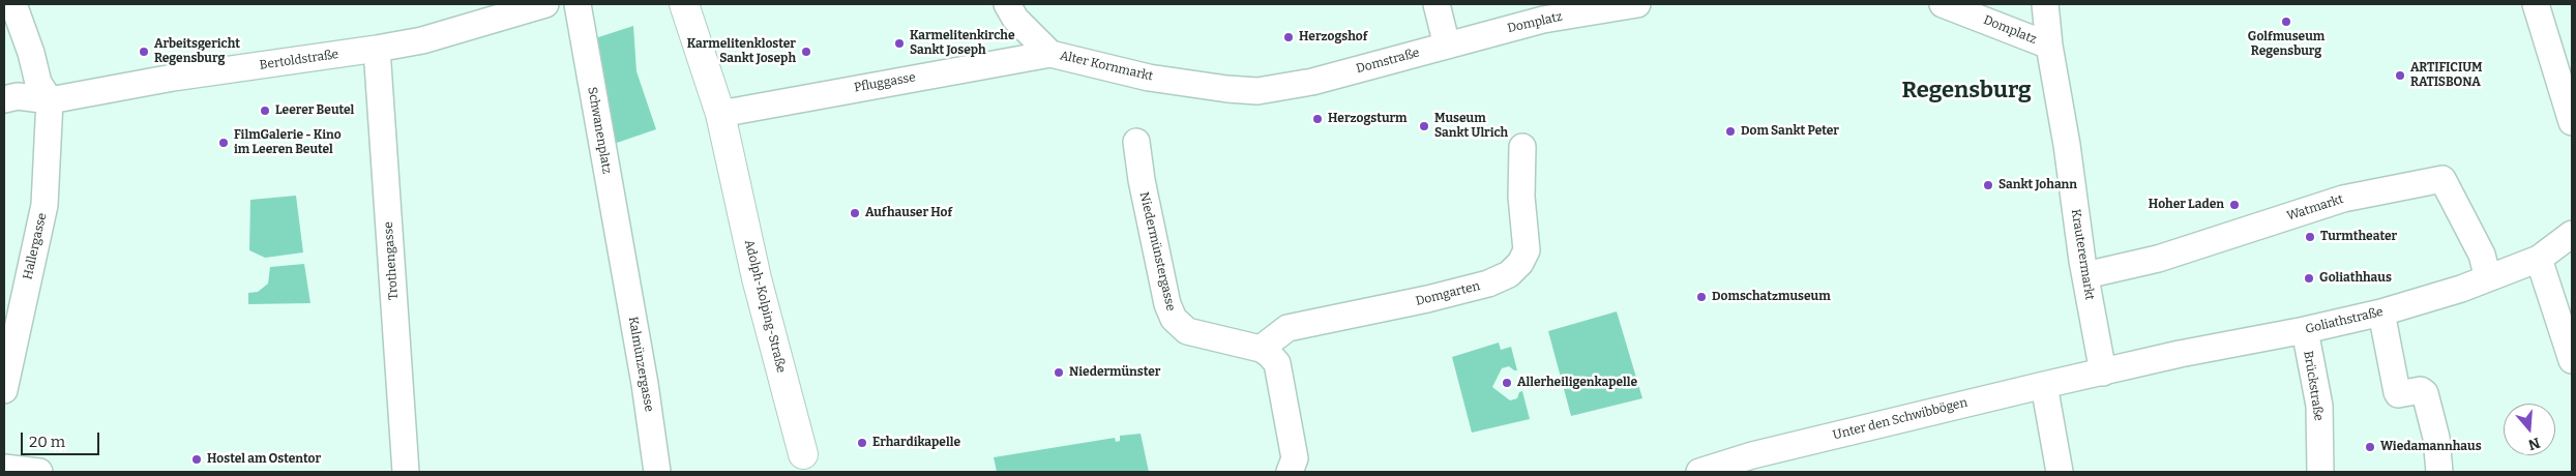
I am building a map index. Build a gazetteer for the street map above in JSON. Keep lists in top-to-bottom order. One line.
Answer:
{"streets":{"street":["Domplatz","Bertoldstraße","Domstraße","Alter Kornmarkt","Pfluggasse","Schwanenplatz","Watmarkt","Hallergasse","Niedermünstergasse","Krauterermarkt","Trothengasse","Domgarten","Adolph-Kolping-Straße","Goliathstraße","Kalmünzergasse","Brückstraße","Unter den Schwibbögen"]},"crossings":[["Domplatz","Domstraße"],["Domplatz","Krauterermarkt"],["Bertoldstraße","Hallergasse"],["Bertoldstraße","Trothengasse"],["Domstraße","Alter Kornmarkt"],["Alter Kornmarkt","Pfluggasse"],["Pfluggasse","Adolph-Kolping-Straße"],["Schwanenplatz","Kalmünzergasse"],["Watmarkt","Krauterermarkt"],["Watmarkt","Goliathstraße"],["Niedermünstergasse","Domgarten"],["Krauterermarkt","Goliathstraße"],["Krauterermarkt","Unter den Schwibbögen"],["Goliathstraße","Brückstraße"],["Goliathstraße","Unter den Schwibbögen"]],"districts":["Regensburg"],"places":["Golfmuseum Regensburg","Herzogshof","Karmelitenkirche Sankt Joseph","Arbeitsgericht Regensburg","Karmelitenkloster Sankt Joseph","ARTIFICIUM RATISBONA","Leerer Beutel","Herzogsturm","Museum Sankt Ulrich","Dom Sankt Peter","FilmGalerie - Kino im Leeren Beutel","Sankt Johann","Hoher Laden","Aufhauser Hof","Turmtheater","Goliathhaus","Domschatzmuseum","Niedermünster","Allerheiligenkapelle","Erhardikapelle","Wiedamannhaus","Hostel am Ostentor"],"scale_bar":"20 m","north":"bottom"}
